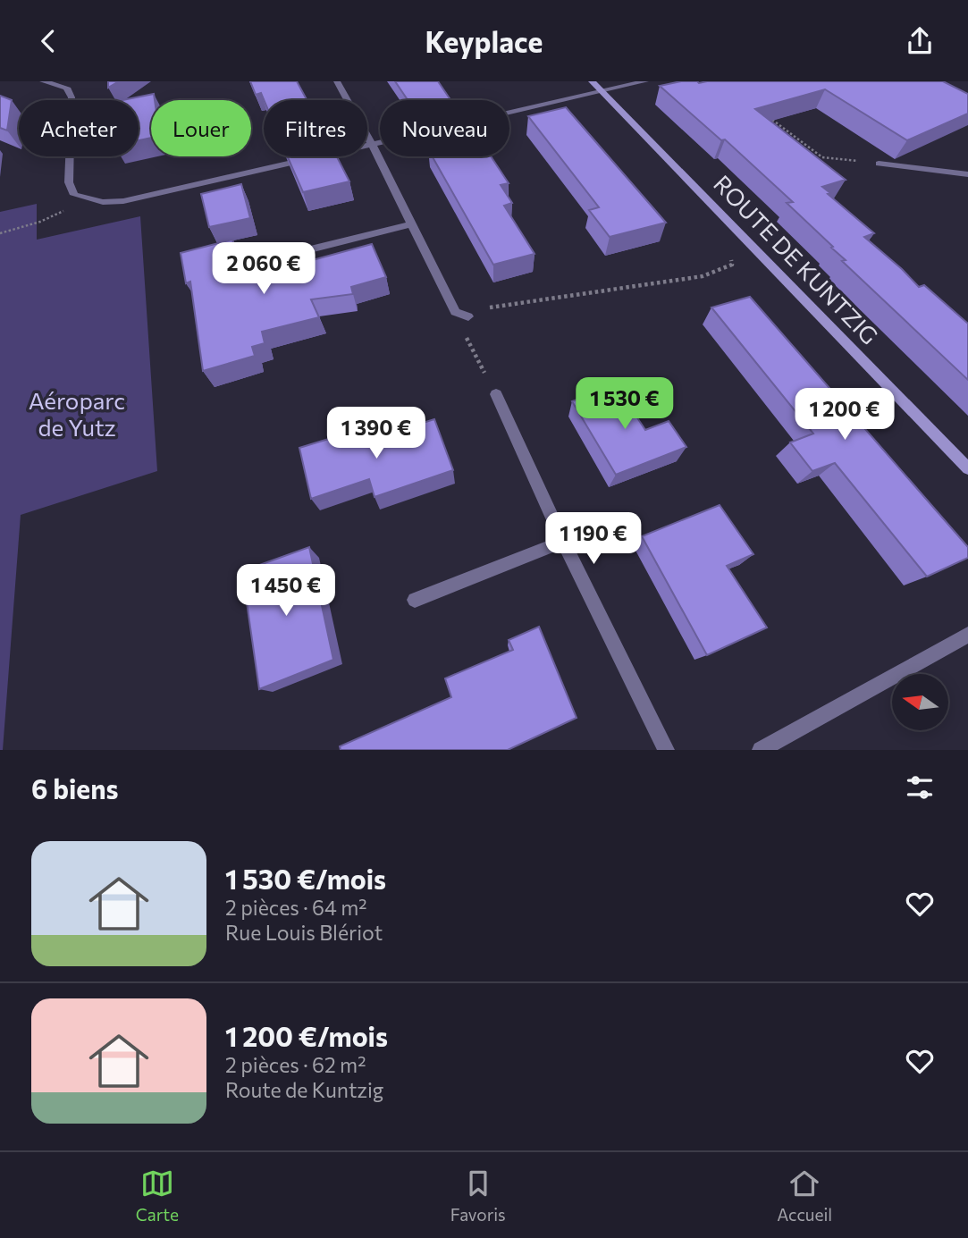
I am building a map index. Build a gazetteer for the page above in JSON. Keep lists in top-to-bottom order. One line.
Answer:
{"streets":{"street":["ROUTE DE KUNTZIG"]},"parks":["Aéroparc de Yutz"],"north":"left","page":{"header":"Keyplace","chip":["Acheter","Louer","Filtres","Nouveau"],"price":["2 060 €","1 530 €","1 200 €","1 390 €","1 190 €","1 450 €"],"heading":"6 biens","list":[{"name":"1 530 €/mois","note":"2 pièces · 64 m² · Rue Louis Blériot"},{"name":"1 200 €/mois","note":"2 pièces · 62 m² · Route de Kuntzig"}],"tabs":["Carte","Favoris","Accueil"]}}
